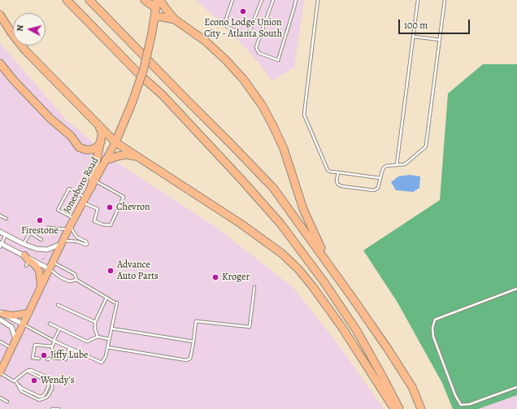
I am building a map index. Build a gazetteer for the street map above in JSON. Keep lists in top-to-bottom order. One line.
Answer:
{"streets":{"highway":["Jonesboro Road"]},"places":["Econo Lodge Union City - Atlanta South","Chevron","Firestone","Advance Auto Parts","Kroger","Jiffy Lube","Wendy's"],"scale_bar":"100 m","north":"left"}
